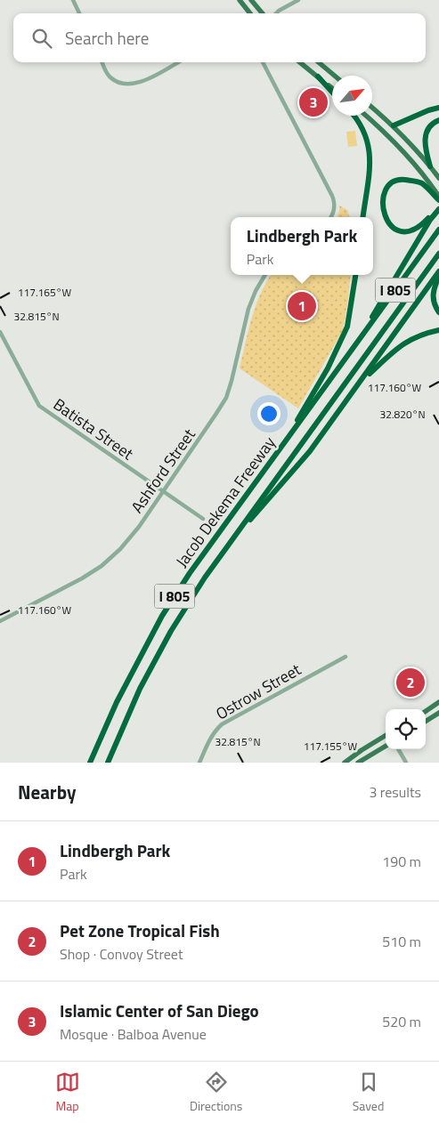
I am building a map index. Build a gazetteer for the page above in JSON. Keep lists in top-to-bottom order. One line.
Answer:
{"streets":{"highway":["I 805","Jacob Dekema Freeway"],"street":["Batista Street","Ashford Street","Ostrow Street"]},"crossings":[["Batista Street","Ashford Street"]],"north":"top right","page":{"search":"Search here","pins":["3","1","2"],"popup":["Lindbergh Park","Park"],"heading":["Nearby","3 results"],"list":[{"mark":"1","name":"Lindbergh Park","note":"Park","value":"190 m"},{"mark":"2","name":"Pet Zone Tropical Fish","note":"Shop · Convoy Street","value":"510 m"},{"mark":"3","name":"Islamic Center of San Diego","note":"Mosque · Balboa Avenue","value":"520 m"}],"nav":["Map","Directions","Saved"]},"coordinates":["117.165°W","32.815°N","117.160°W","32.820°N","117.155°W"]}
